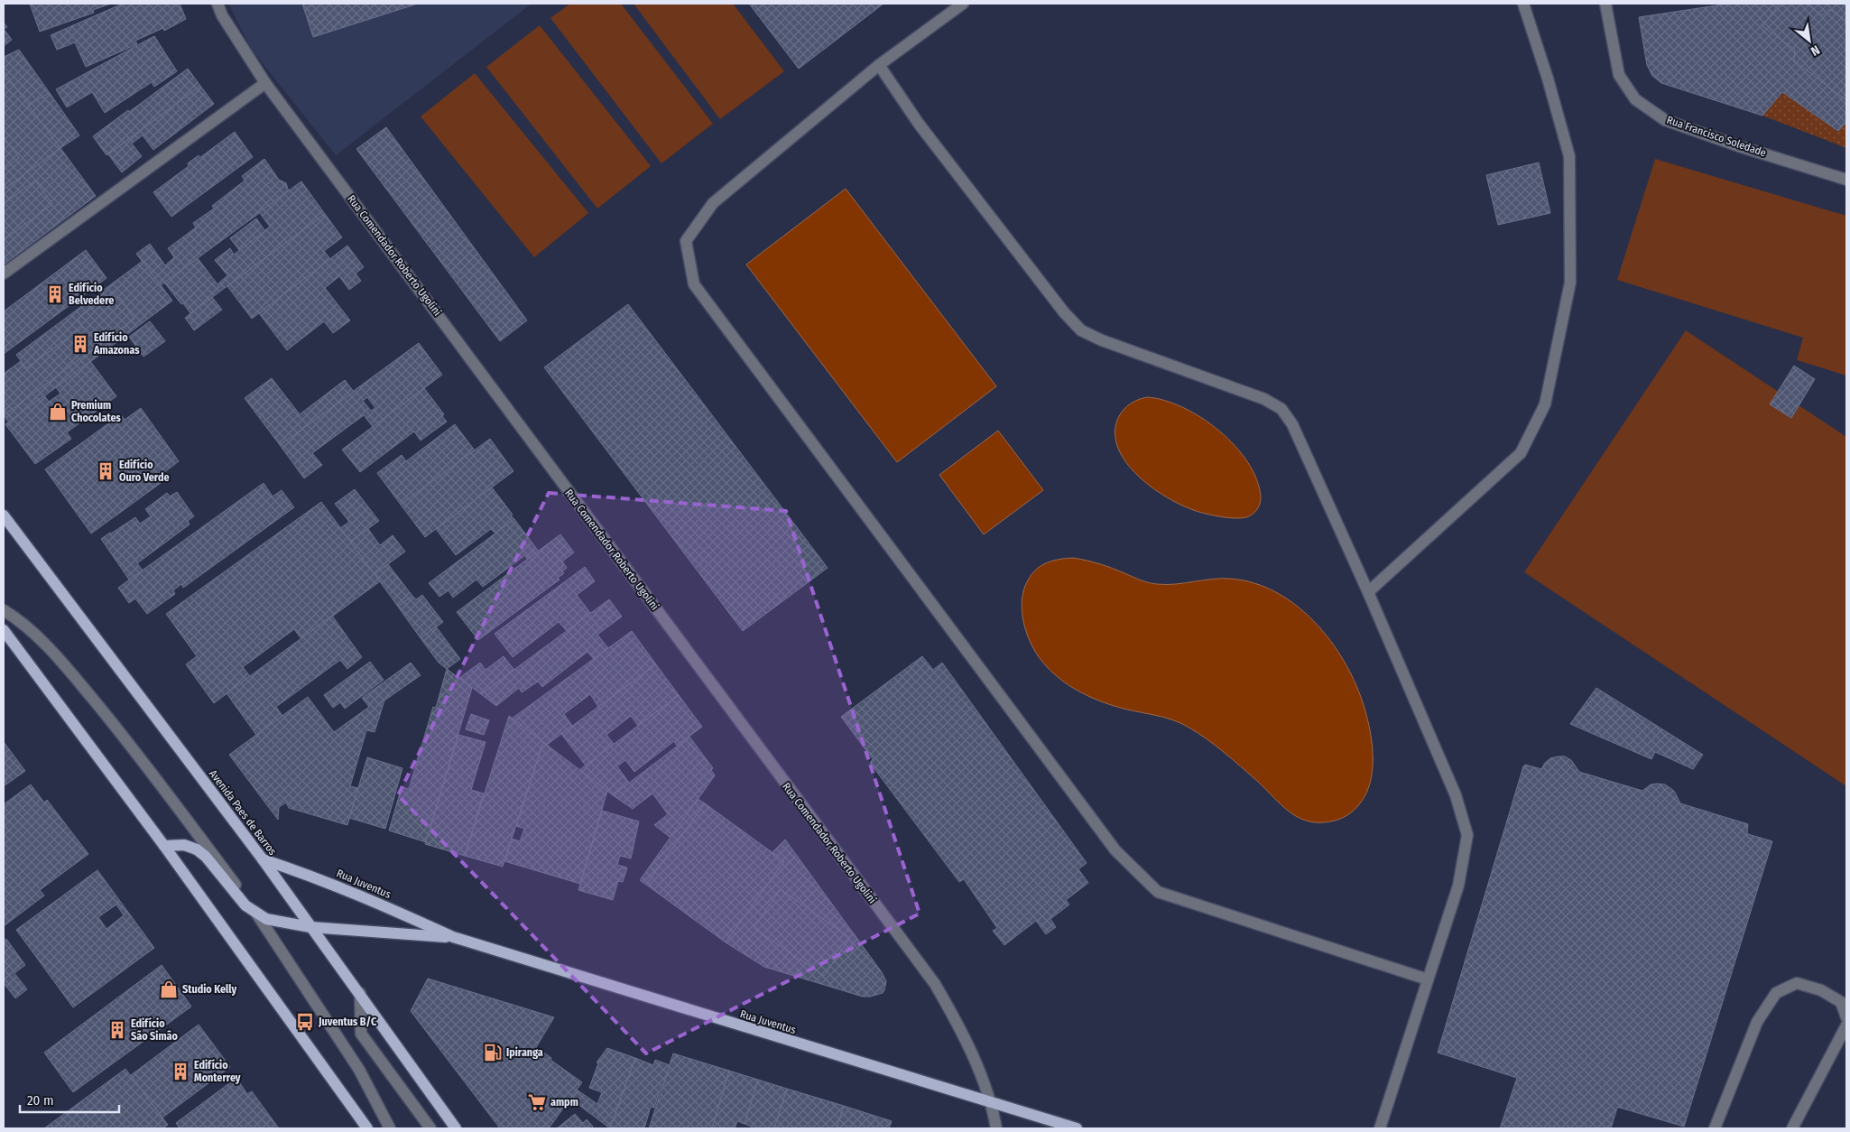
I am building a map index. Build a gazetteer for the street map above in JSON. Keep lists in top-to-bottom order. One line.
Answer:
{"streets":{"main road":["Avenida Paes de Barros","Rua Juventus"],"street":["Rua Francisco Soledade","Rua Comendador Roberto Ugolini"]},"crossings":[["Rua Comendador Roberto Ugolini","Rua Juventus"],["Avenida Paes de Barros","Rua Juventus"]],"places":{"building":["Edifício Belvedere","Edifício Amazonas","Edifício Ouro Verde","Edifício São Simão","Edifício Monterrey"],"shop":["Premium Chocolates","Studio Kelly"],"bus stop":["Juventus B/C"],"fuel station":["Ipiranga"],"supermarket":["ampm"]},"scale_bar":"20 m","north":"bottom right"}
